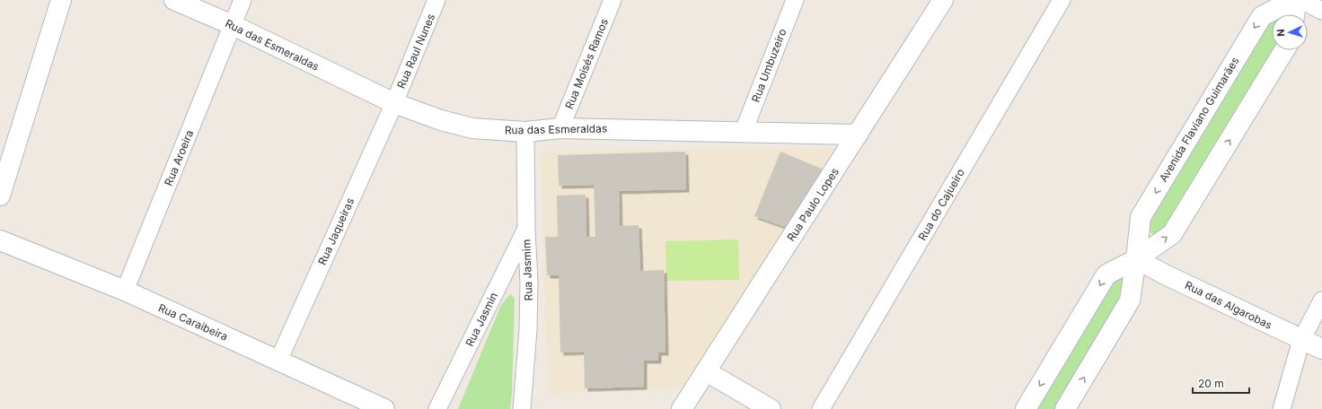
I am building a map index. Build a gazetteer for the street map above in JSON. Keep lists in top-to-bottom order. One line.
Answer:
{"streets":{"street":["Rua das Esmeraldas","Rua Raul Nunes","Rua Moisés Ramos","Rua Umbuzeiro","Avenida Flaviano Guimarães","Rua Aroeira","Rua Paulo Lopes","Rua do Cajueiro","Rua Jaqueiras","Rua Jasmim","Rua das Algarobas","Rua Jasmin","Rua Caraibeira"]},"crossings":[["Rua das Esmeraldas","Rua Raul Nunes"],["Rua das Esmeraldas","Rua Moisés Ramos"],["Rua das Esmeraldas","Rua Umbuzeiro"],["Rua das Esmeraldas","Rua Aroeira"],["Rua das Esmeraldas","Rua Paulo Lopes"],["Rua das Esmeraldas","Rua Jaqueiras"],["Rua das Esmeraldas","Rua Jasmim"],["Rua Raul Nunes","Rua Jaqueiras"],["Avenida Flaviano Guimarães","Rua das Algarobas"],["Rua Aroeira","Rua Caraibeira"],["Rua Jaqueiras","Rua Caraibeira"],["Rua Jasmim","Rua Jasmin"]],"scale_bar":"20 m","north":"left"}
